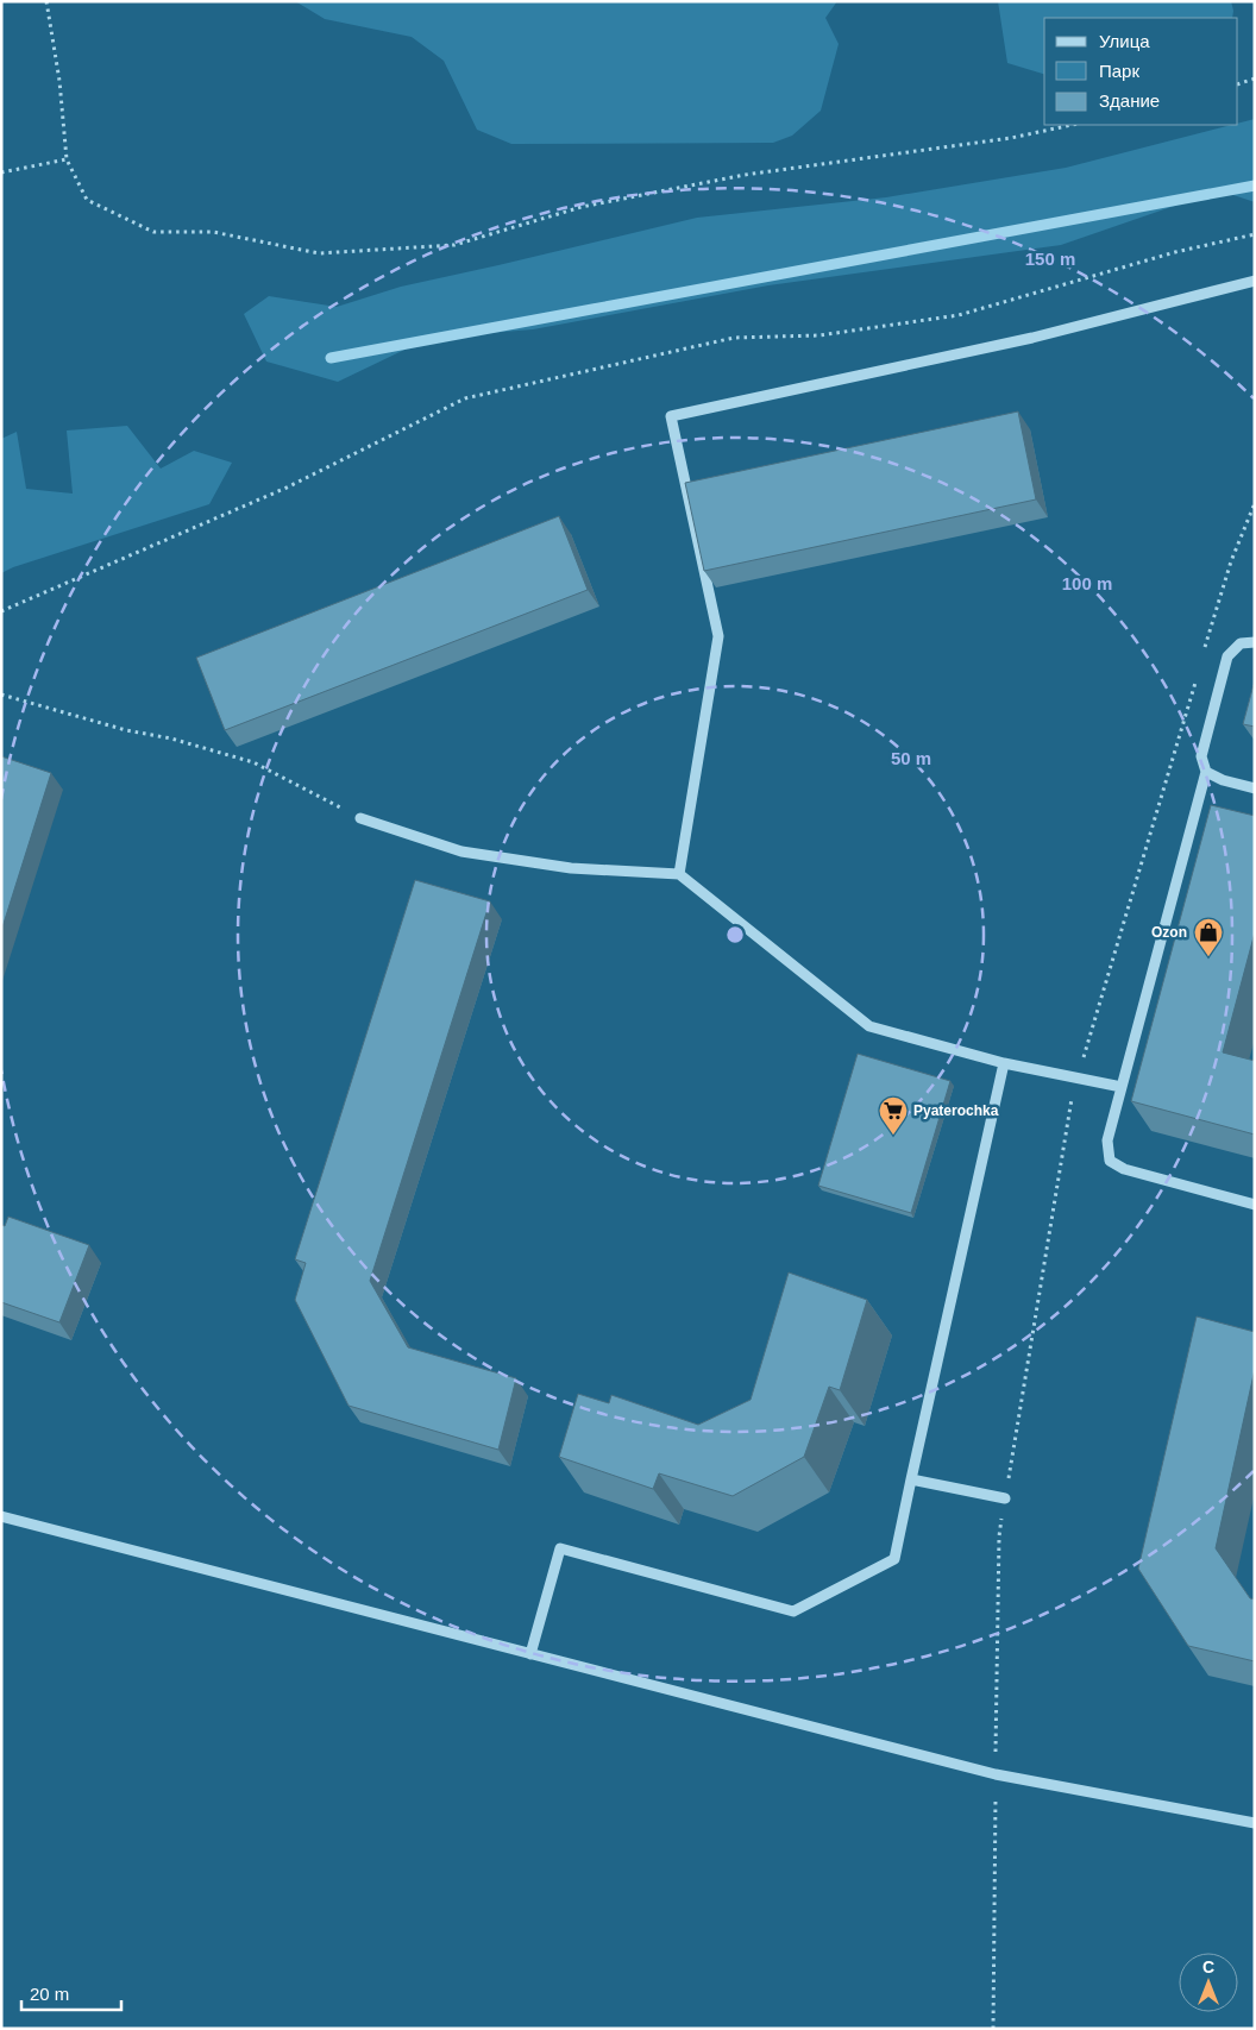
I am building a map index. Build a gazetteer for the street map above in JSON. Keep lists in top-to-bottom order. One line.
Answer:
{"places":{"shop":["Ozon"],"supermarket":["Pyaterochka"]},"legend":["Улица","Парк","Здание"],"scale_bar":"20 m","north":"top","rings":["150 m","100 m","50 m"]}
